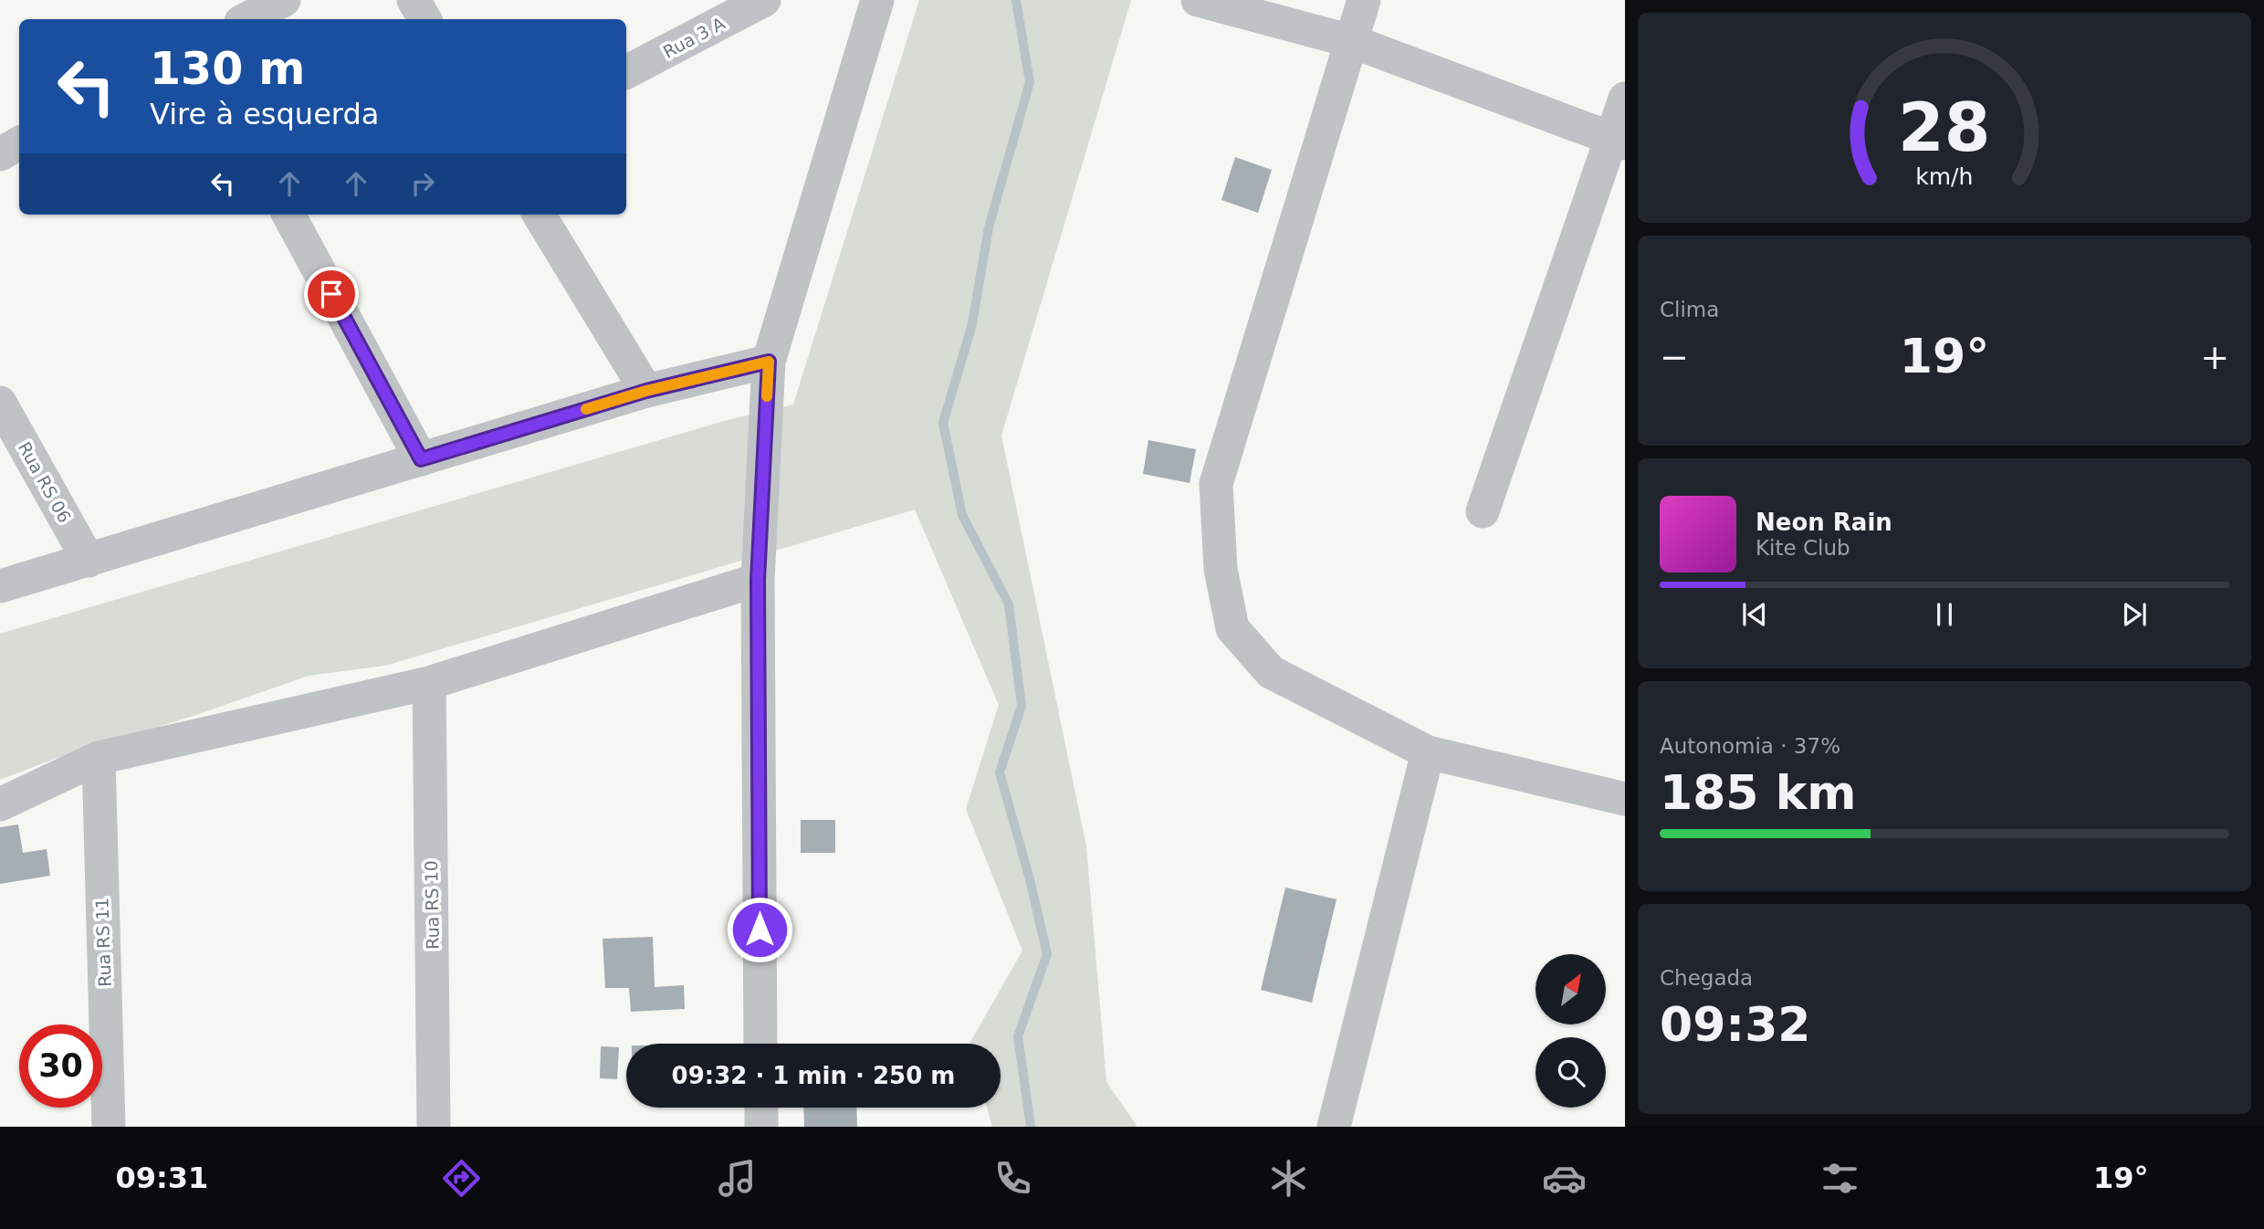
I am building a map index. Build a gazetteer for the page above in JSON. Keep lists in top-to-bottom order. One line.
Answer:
{"streets":{"street":["Rua 3 A","Rua RS 06","Rua RS 10","Rua RS 11"]},"north":"top right","page":{"turn":["130 m","Vire à esquerda"],"tile":["Clima",["Autonomia · 37%","185 km"],["Chegada","09:32"]],"heat":["−","19°","+"],"song":["Neon Rain","Kite Club"],"limit":"30","trip":"09:32 · 1 min · 250 m","tabs":["09:31","19°"],"gauge":["28","km/h"]}}
